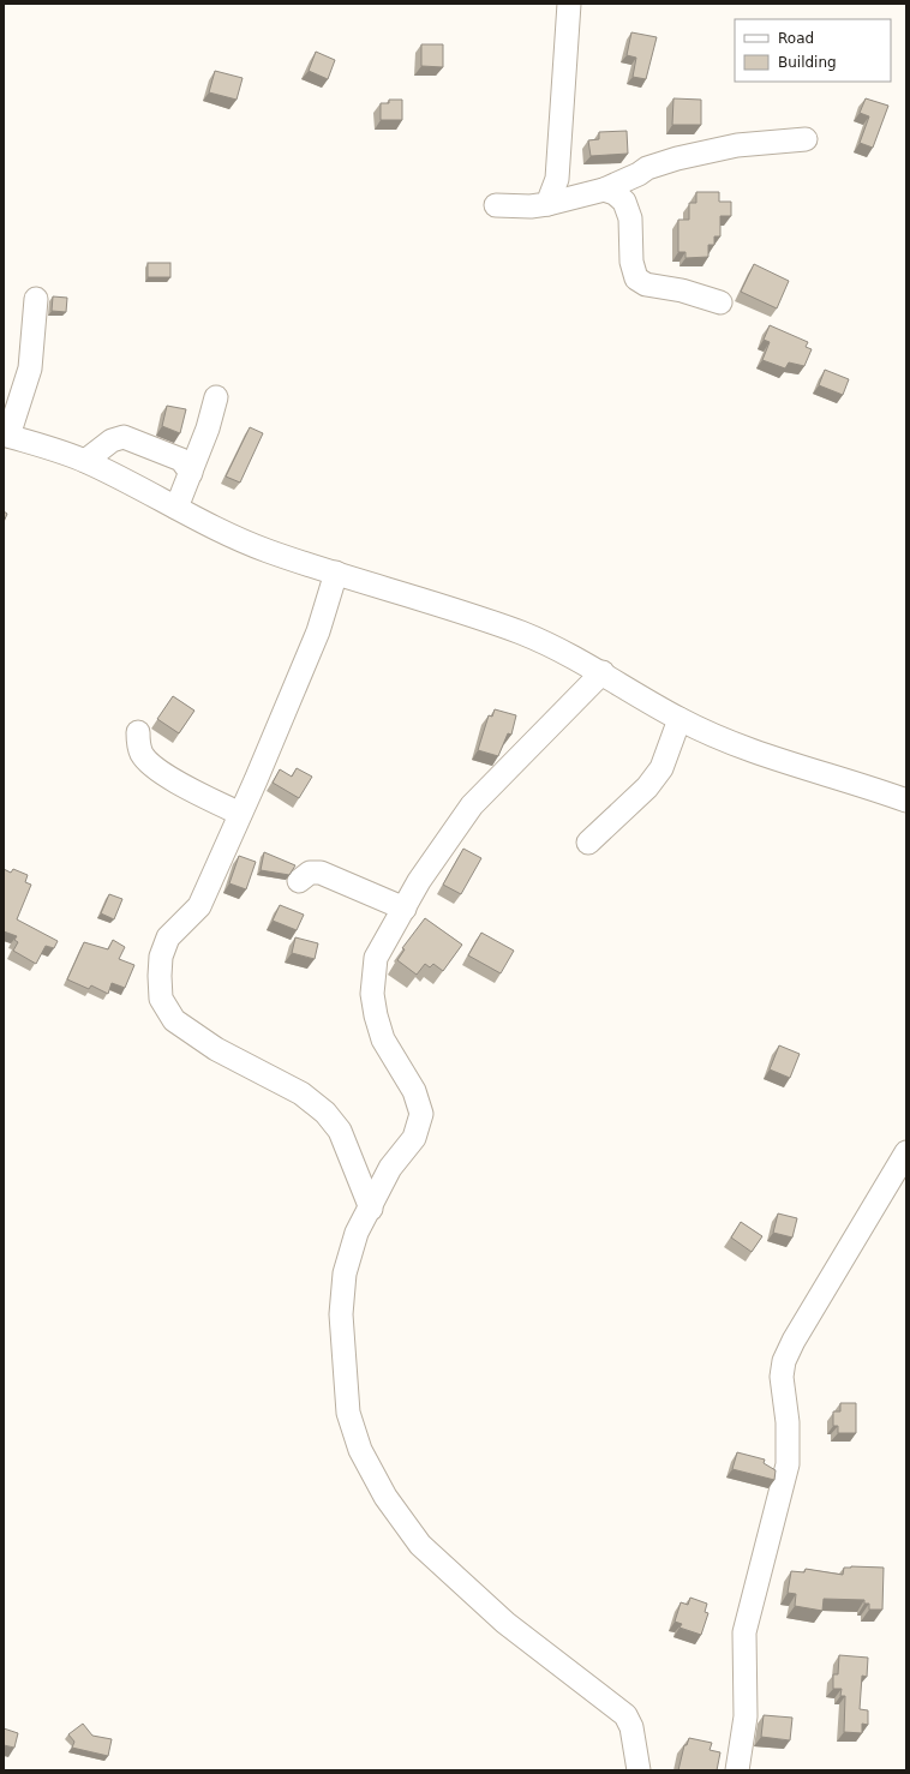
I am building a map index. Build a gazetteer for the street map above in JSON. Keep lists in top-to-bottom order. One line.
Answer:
{"legend":["Road","Building"]}
